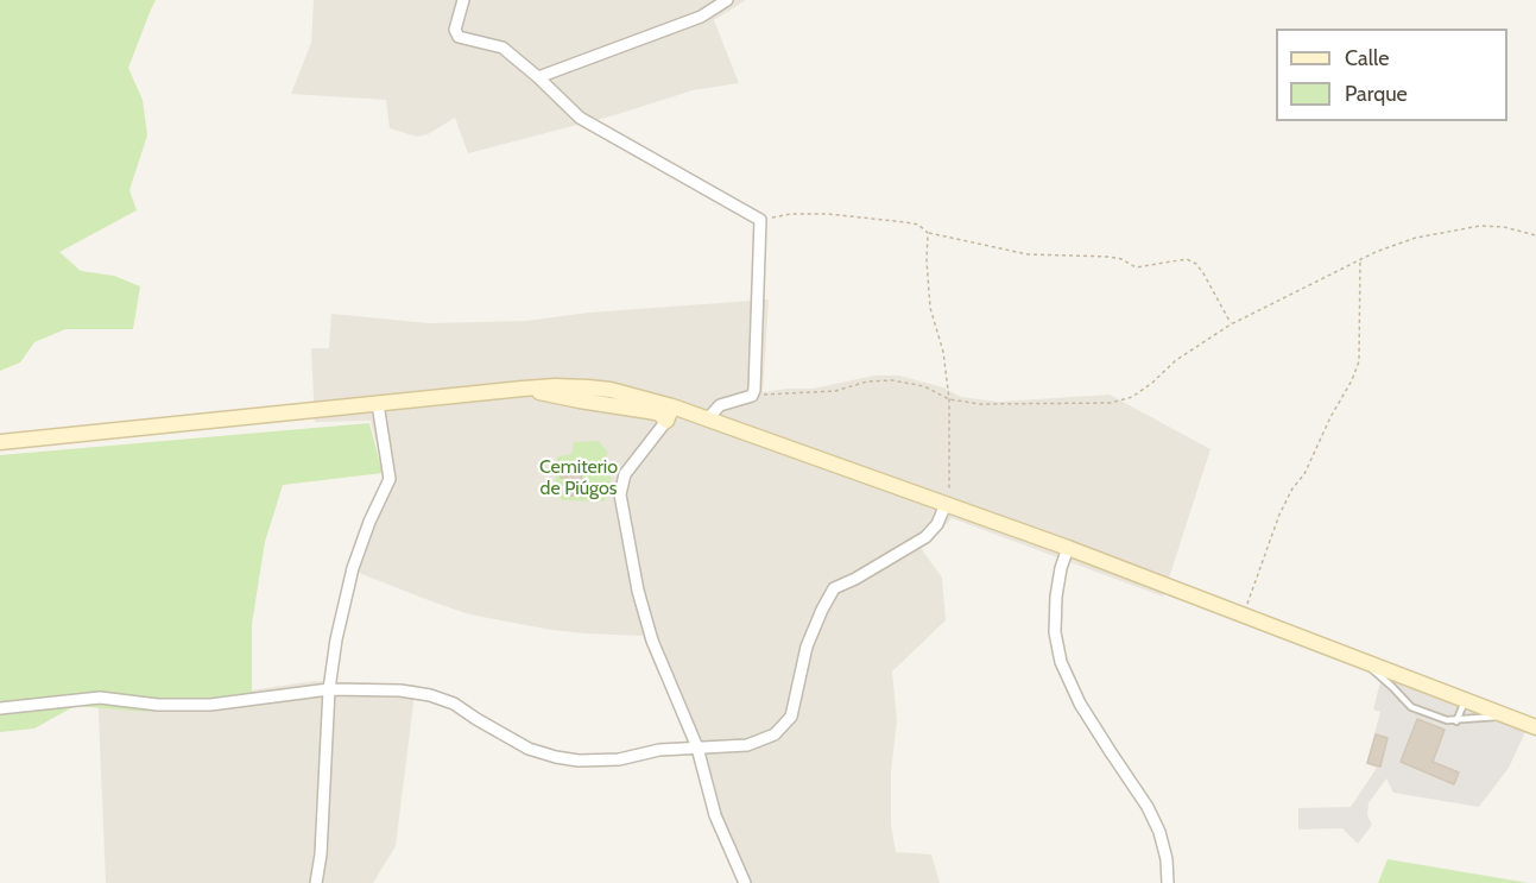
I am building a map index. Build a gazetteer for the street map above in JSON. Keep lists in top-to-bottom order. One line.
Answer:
{"parks":["Cemiterio de Piúgos"],"legend":["Calle","Parque"]}
